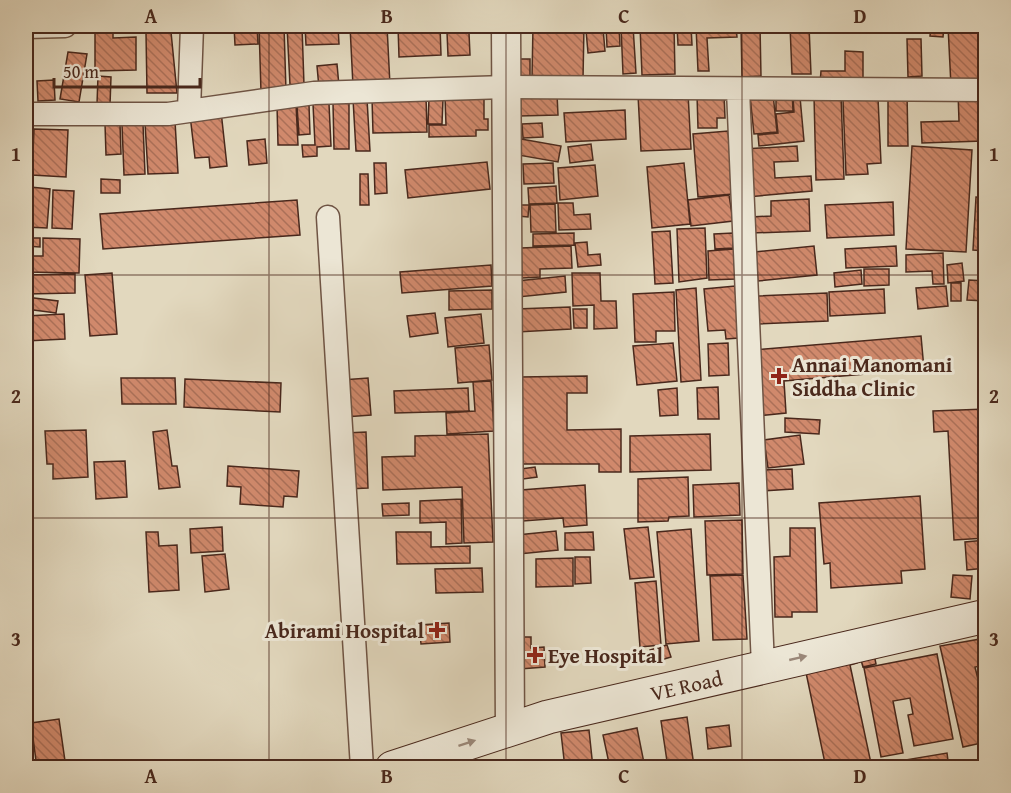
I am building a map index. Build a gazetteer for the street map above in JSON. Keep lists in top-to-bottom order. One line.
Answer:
{"streets":{"main road":["VE Road"]},"one_way":["VE Road"],"places":{"health":["Annai Manomani Siddha Clinic","Abirami Hospital","Eye Hospital"]},"scale_bar":"50 m","grid":{"columns":["A","B","C","D"],"rows":["1","2","3"]}}
